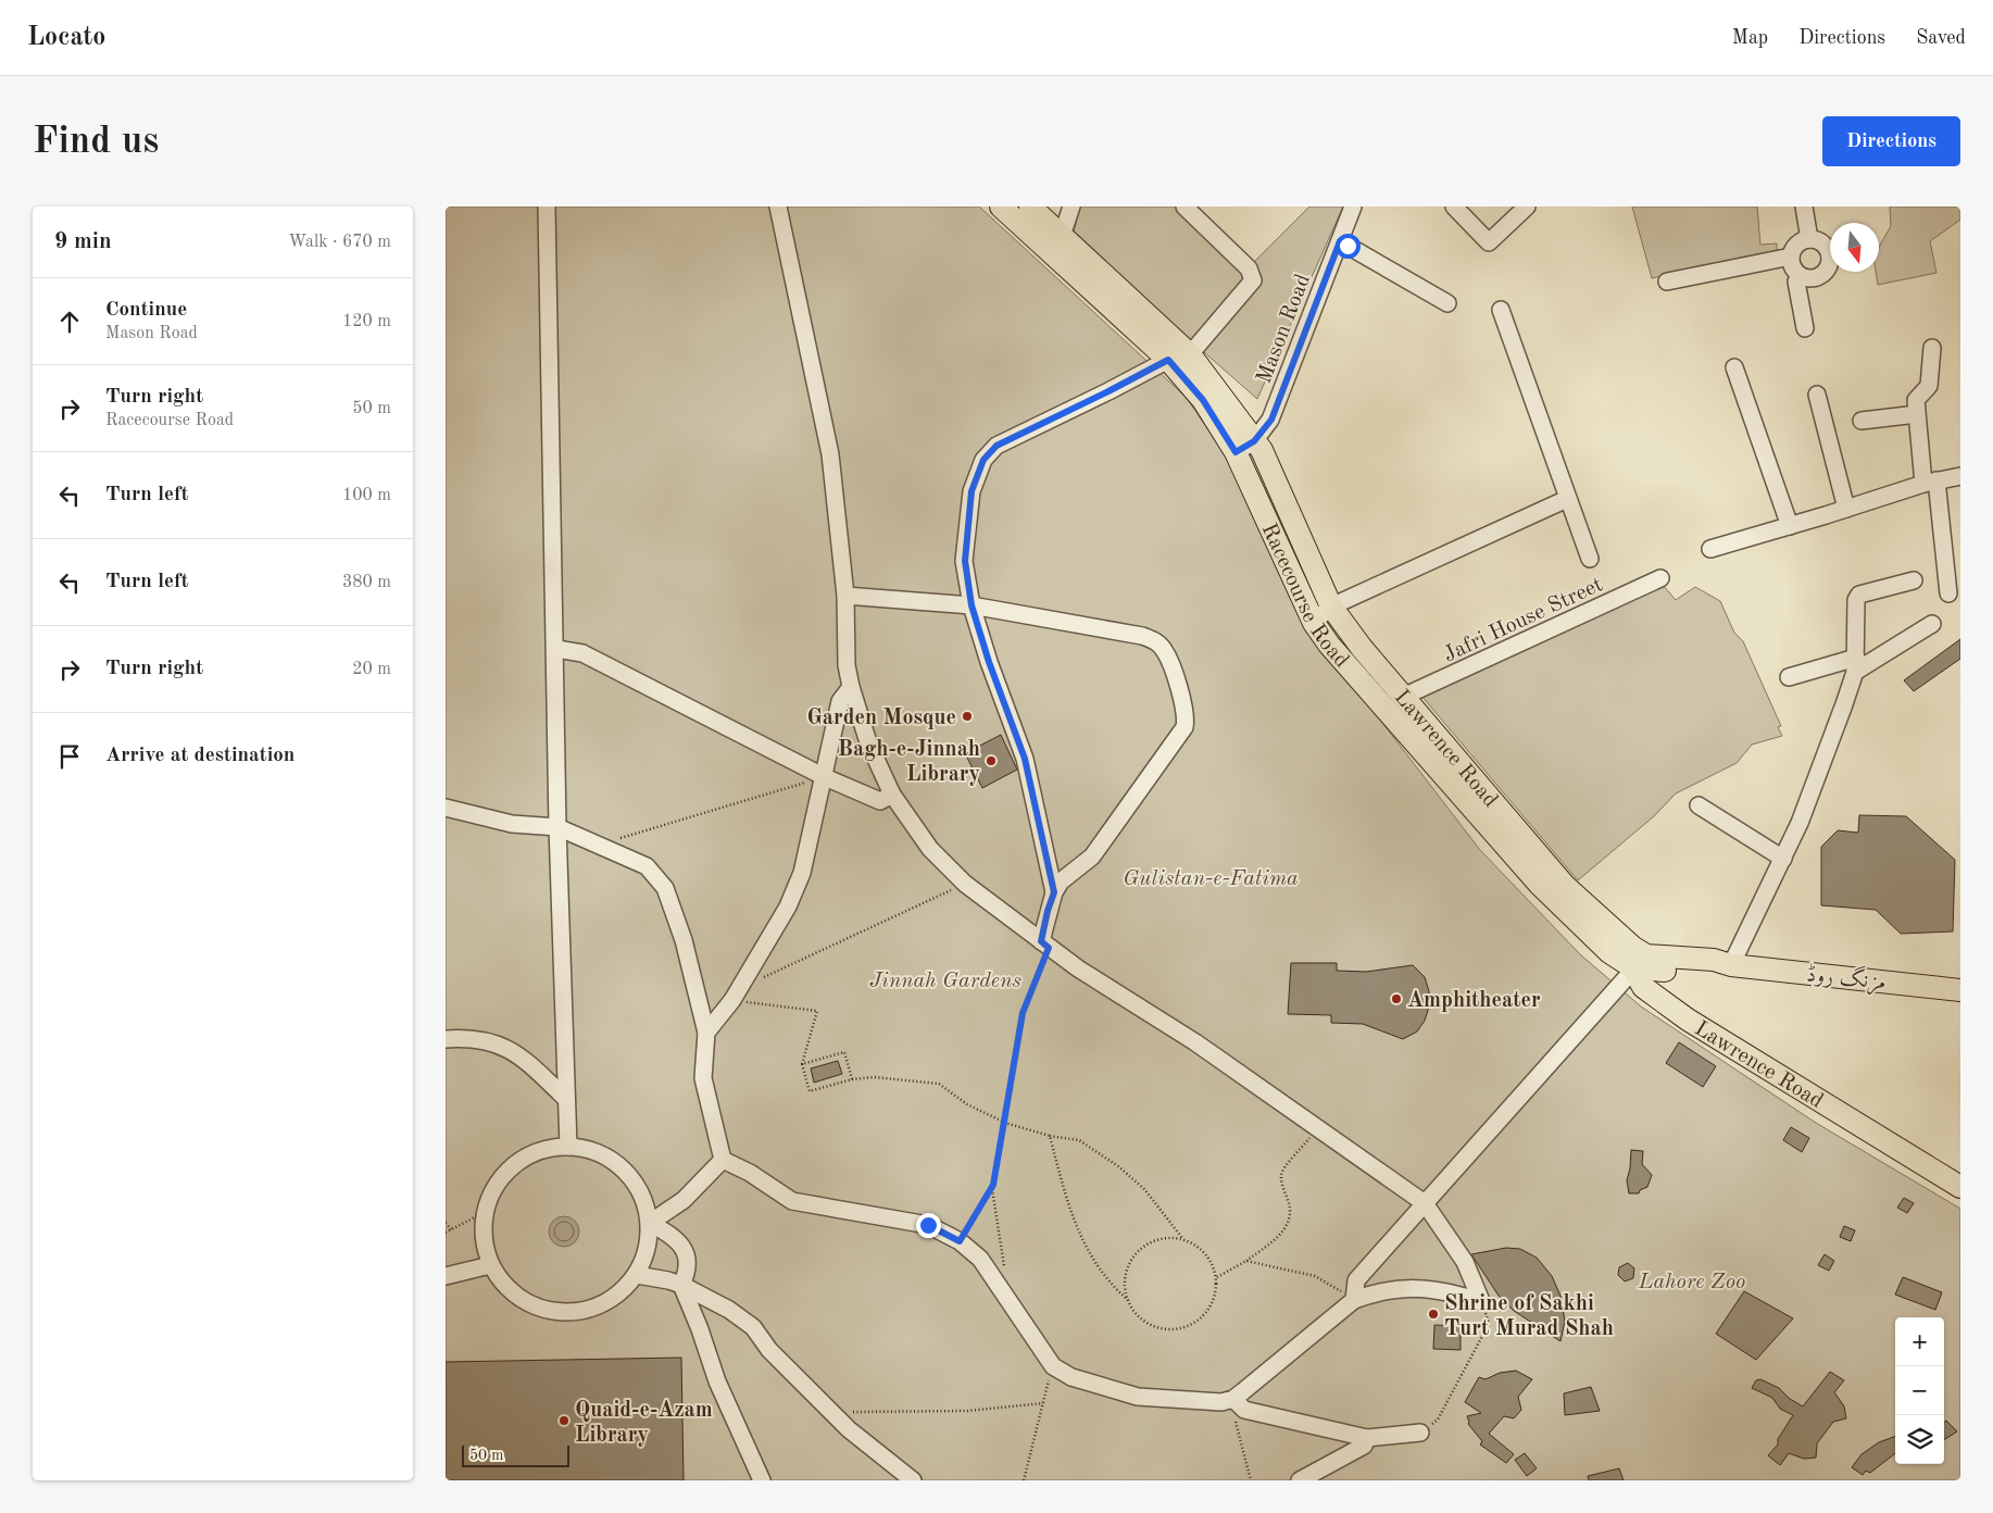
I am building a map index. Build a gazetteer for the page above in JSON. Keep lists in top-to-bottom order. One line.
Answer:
{"streets":{"main road":["Racecourse Road","Lawrence Road","مزنگ روڈ"],"street":["Mason Road","Jafri House Street"]},"crossings":[["Mason Road","Racecourse Road"],["Mason Road","Lawrence Road"],["Racecourse Road","Lawrence Road"],["Racecourse Road","مزنگ روڈ"],["Jafri House Street","Lawrence Road"],["Lawrence Road","مزنگ روڈ"]],"parks":["Gulistan-e-Fatima","Jinnah Gardens","Lahore Zoo"],"places":["Garden Mosque","Bagh-e-Jinnah Library","Amphitheater","Shrine of Sakhi Turt Murad Shah","Quaid-e-Azam Library"],"scale_bar":"50 m","north":"bottom","page":{"header":"Locato","nav":["Map","Directions","Saved"],"buttons":"Directions","title":"Find us","heading":["9 min","Walk · 670 m"],"list":[["Continue","Mason Road","120 m"],["Turn right","Racecourse Road","50 m"],["Turn left","100 m"],["Turn left","380 m"],["Turn right","20 m"],"Arrive at destination"],"map_buttons":["+","−"],"scale":"50 m"}}
